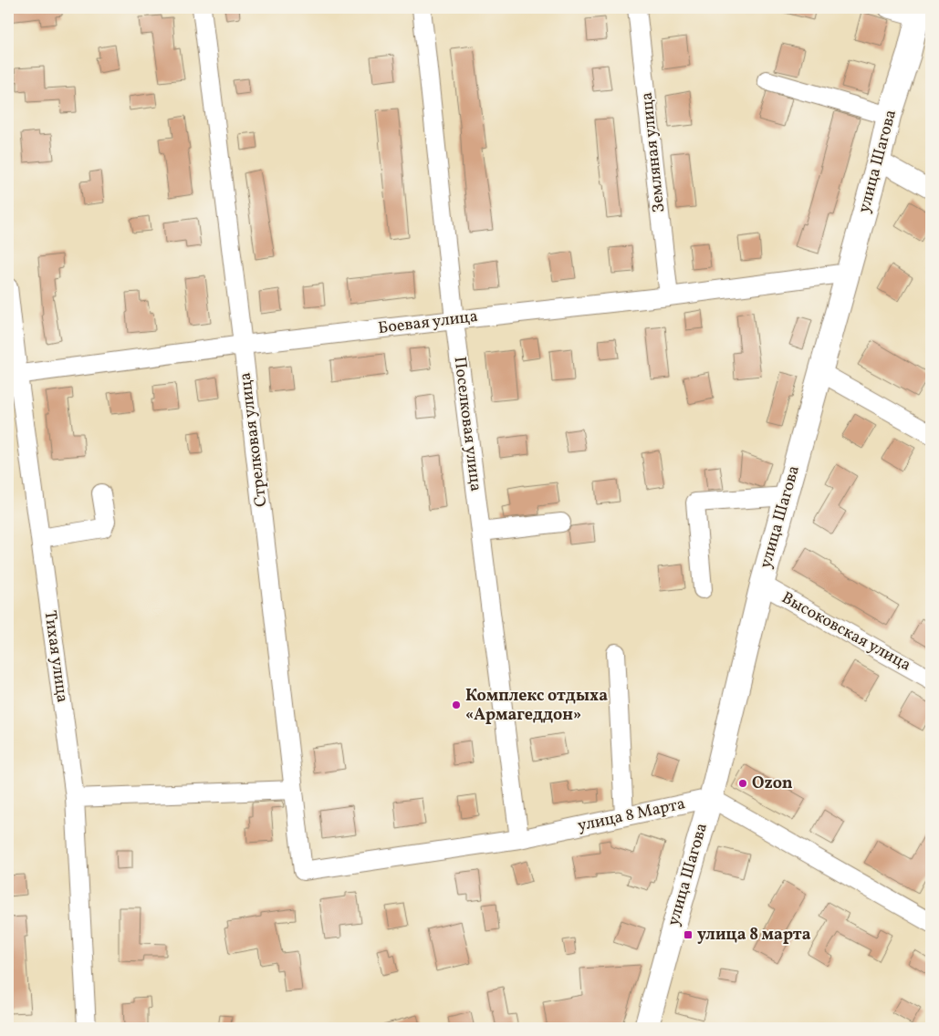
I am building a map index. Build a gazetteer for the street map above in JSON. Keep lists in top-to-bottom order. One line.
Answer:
{"streets":{"main road":["улица Шагова"],"street":["Земляная улица","Боевая улица","Поселковая улица","Стрелковая улица","Высоковская улица","Тихая улица","улица 8 Марта"]},"crossings":[["Земляная улица","Боевая улица"],["улица Шагова","Боевая улица"],["улица Шагова","Высоковская улица"],["улица Шагова","улица 8 Марта"],["Боевая улица","Поселковая улица"],["Боевая улица","Стрелковая улица"],["Боевая улица","Тихая улица"],["Поселковая улица","улица 8 Марта"],["Стрелковая улица","улица 8 Марта"]],"places":{"other":["Комплекс отдыха «Армагеддон»","Ozon"],"transit":["улица 8 марта"]}}
